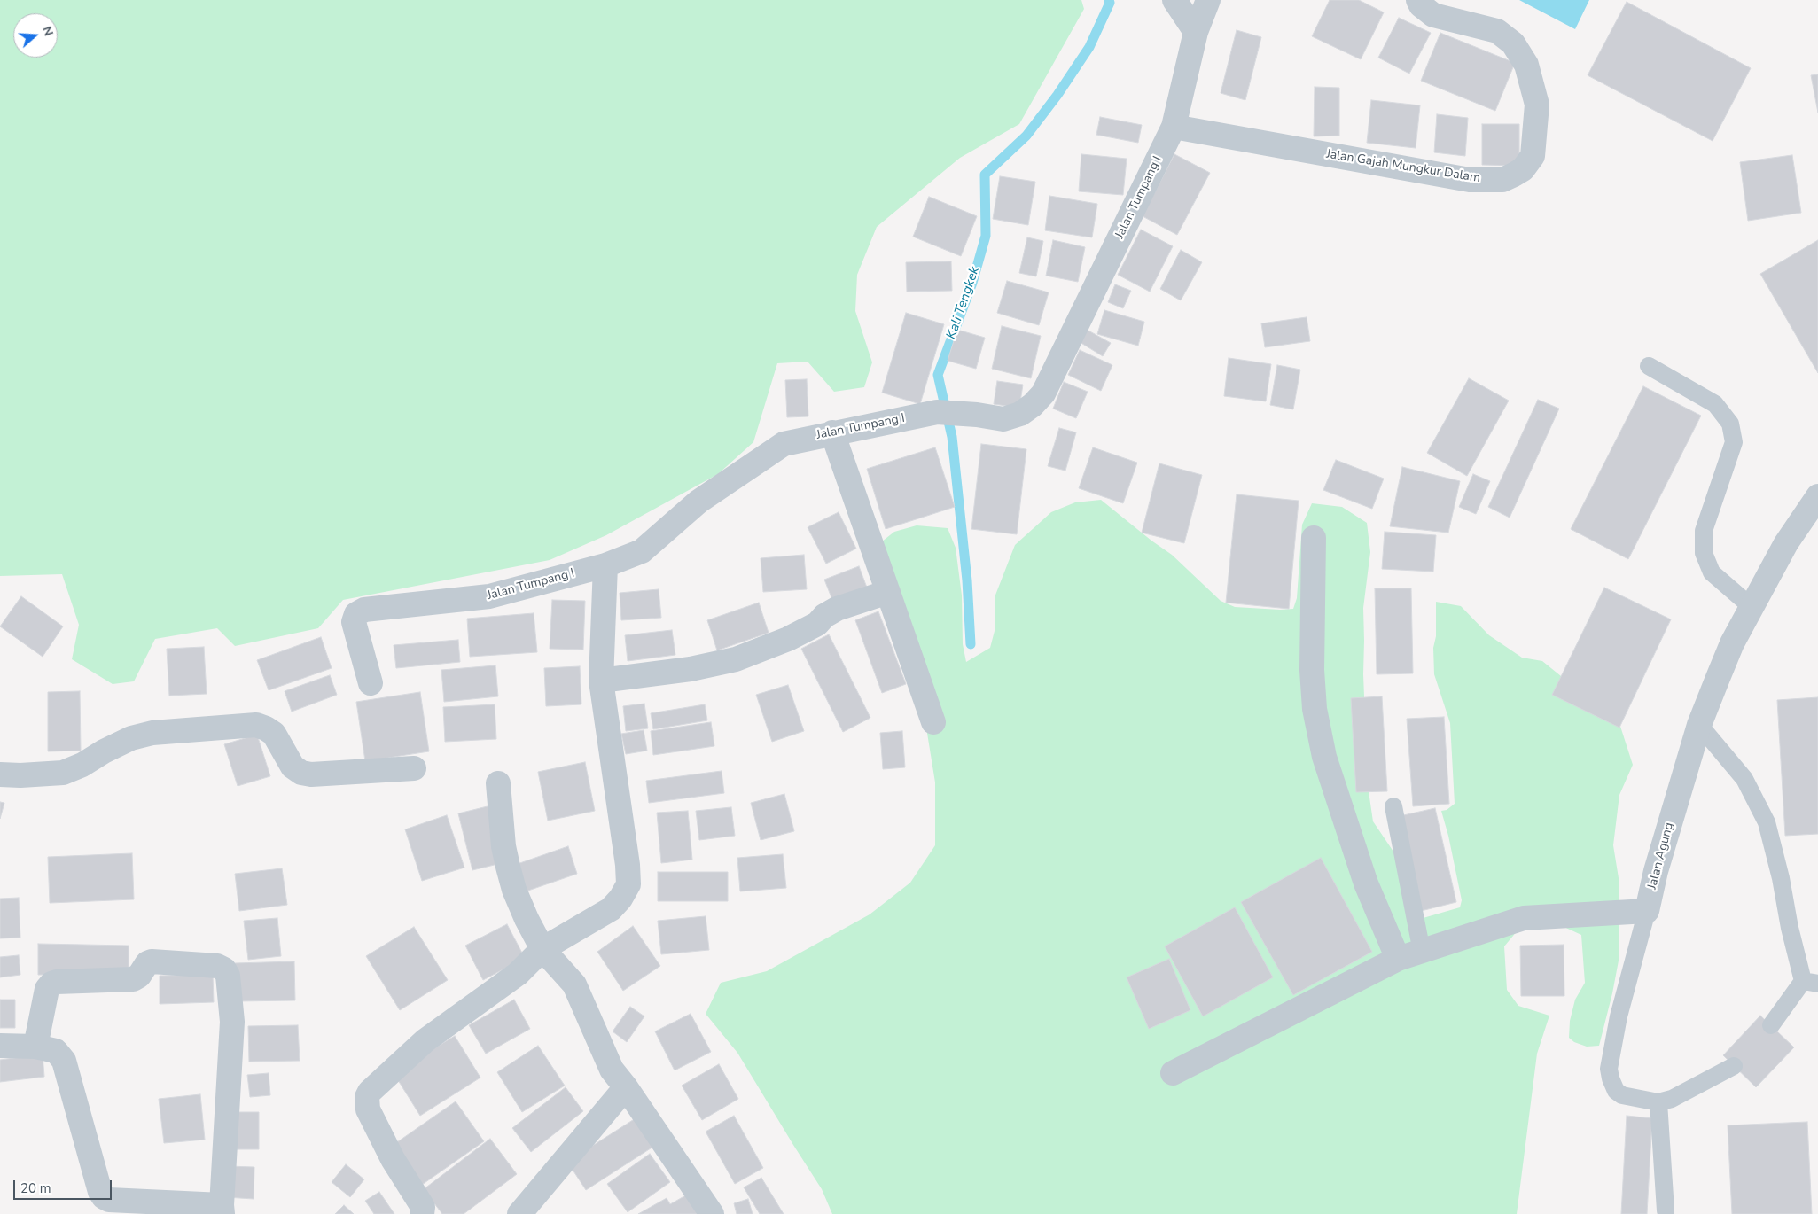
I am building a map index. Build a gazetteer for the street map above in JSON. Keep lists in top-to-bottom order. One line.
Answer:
{"streets":{"street":["Jalan Gajah Mungkur Dalam","Jalan Tumpang I","Jalan Agung"]},"crossings":[["Jalan Gajah Mungkur Dalam","Jalan Tumpang I"]],"water":["Kali Tengkek"],"scale_bar":"20 m","north":"right"}
